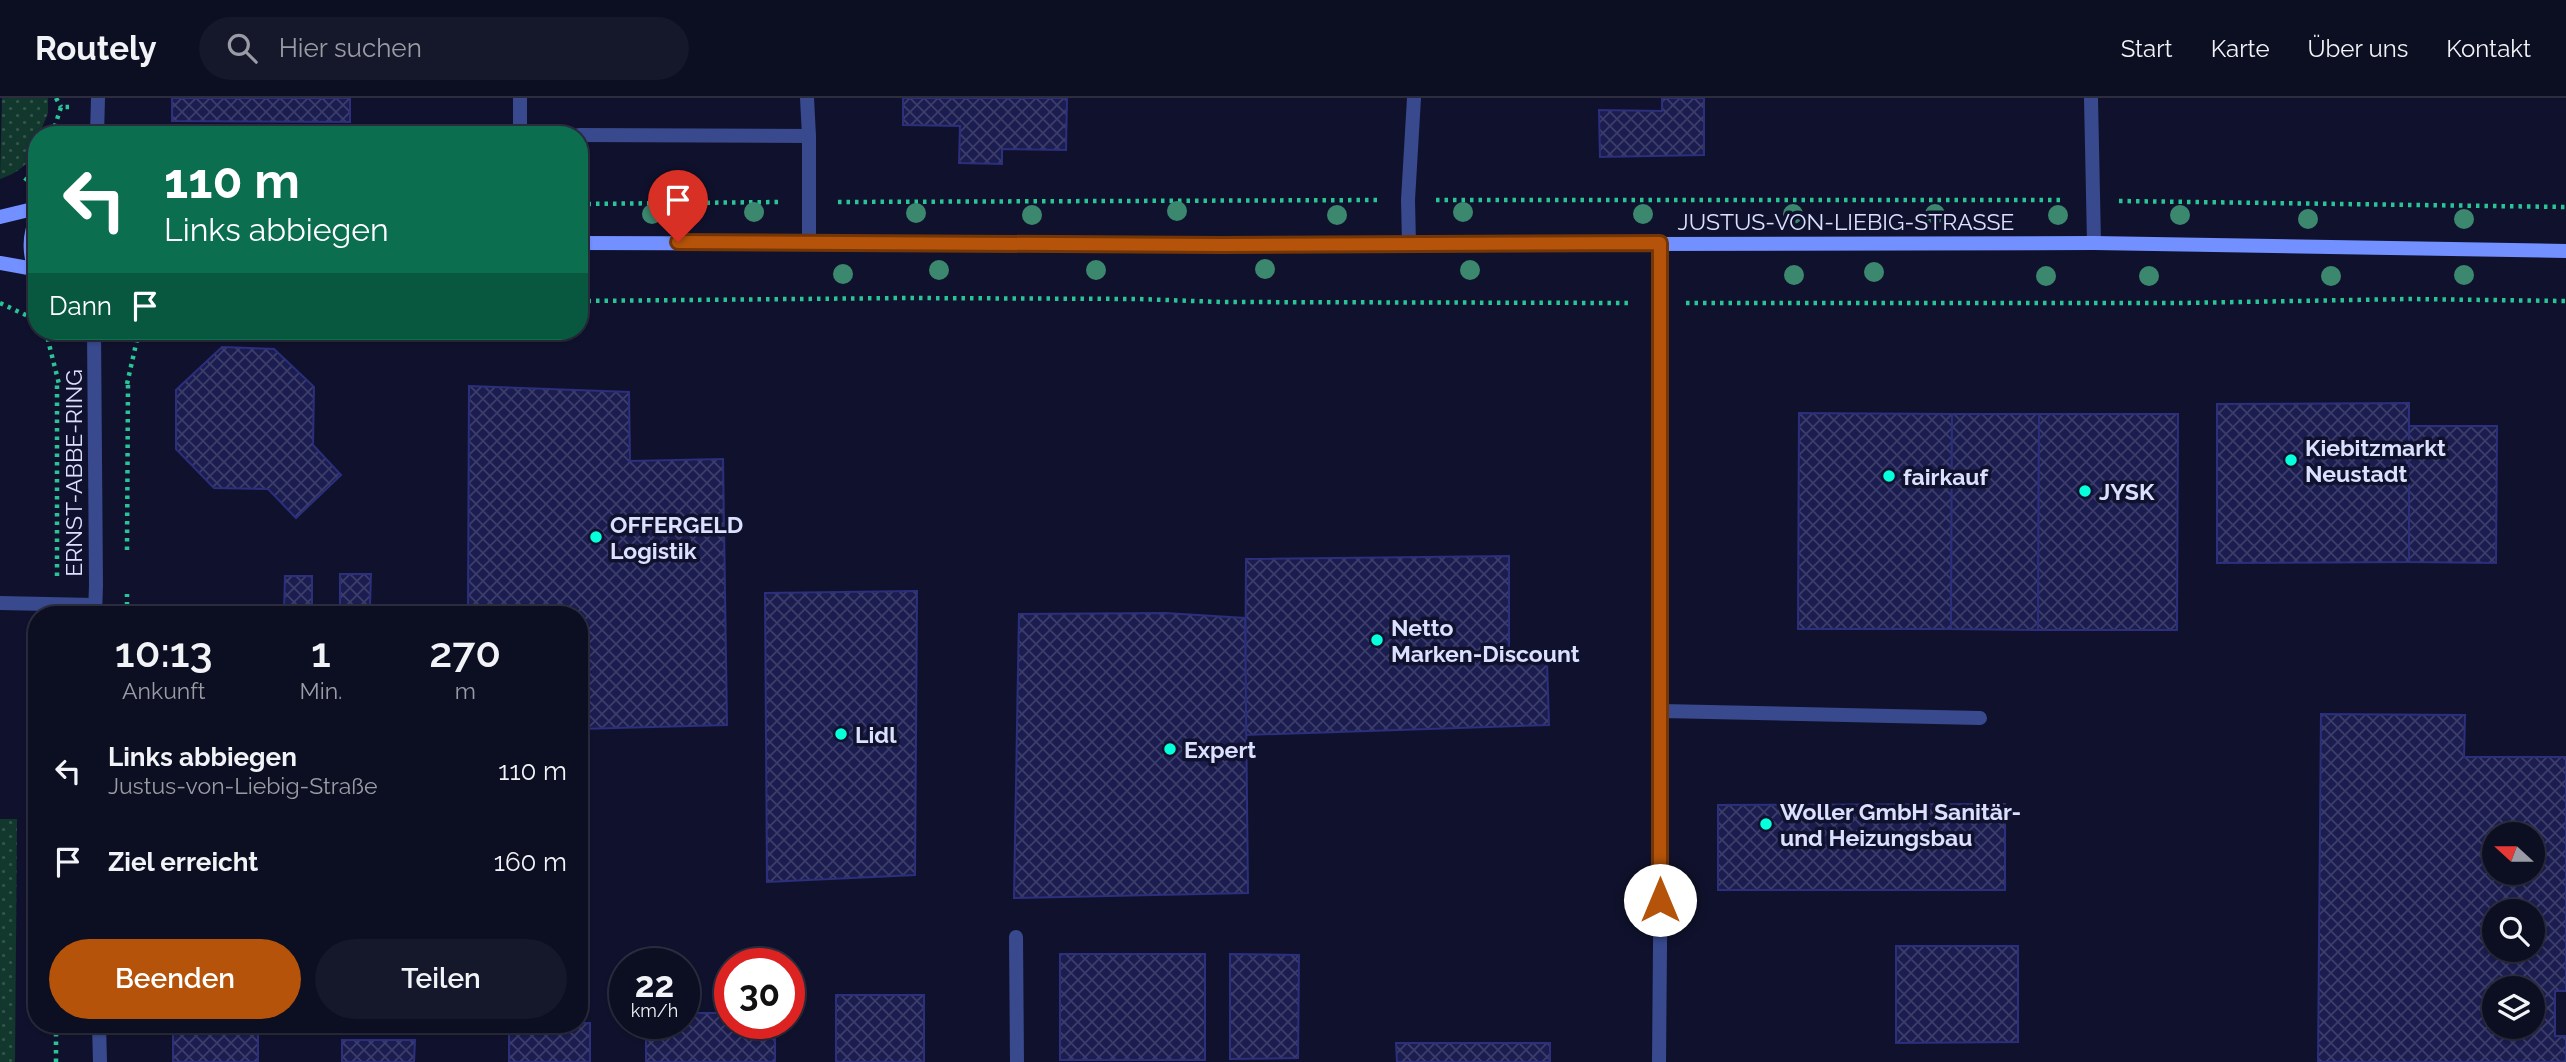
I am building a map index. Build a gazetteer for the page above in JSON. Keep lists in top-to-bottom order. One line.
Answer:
{"streets":{"main road":["JUSTUS-VON-LIEBIG-STRASSE"],"street":["ERNST-ABBE-RING"]},"places":["Kiebitzmarkt Neustadt","fairkauf","JYSK","OFFERGELD Logistik","Netto Marken-Discount","Lidl","Expert","Woller GmbH Sanitär- und Heizungsbau"],"north":"left","page":{"header":"Routely","search":"Hier suchen","nav":["Start","Karte","Über uns","Kontakt"],"turn":["110 m","Links abbiegen"],"then":"Dann","eta":["10:13","Ankunft","1","Min.","270","m"],"list":[{"name":"Links abbiegen","note":"Justus-von-Liebig-Straße","value":"110 m"},{"name":"Ziel erreicht","value":"160 m"}],"buttons":["Beenden","Teilen"],"speed":"22 km/h","limit":"30"}}
